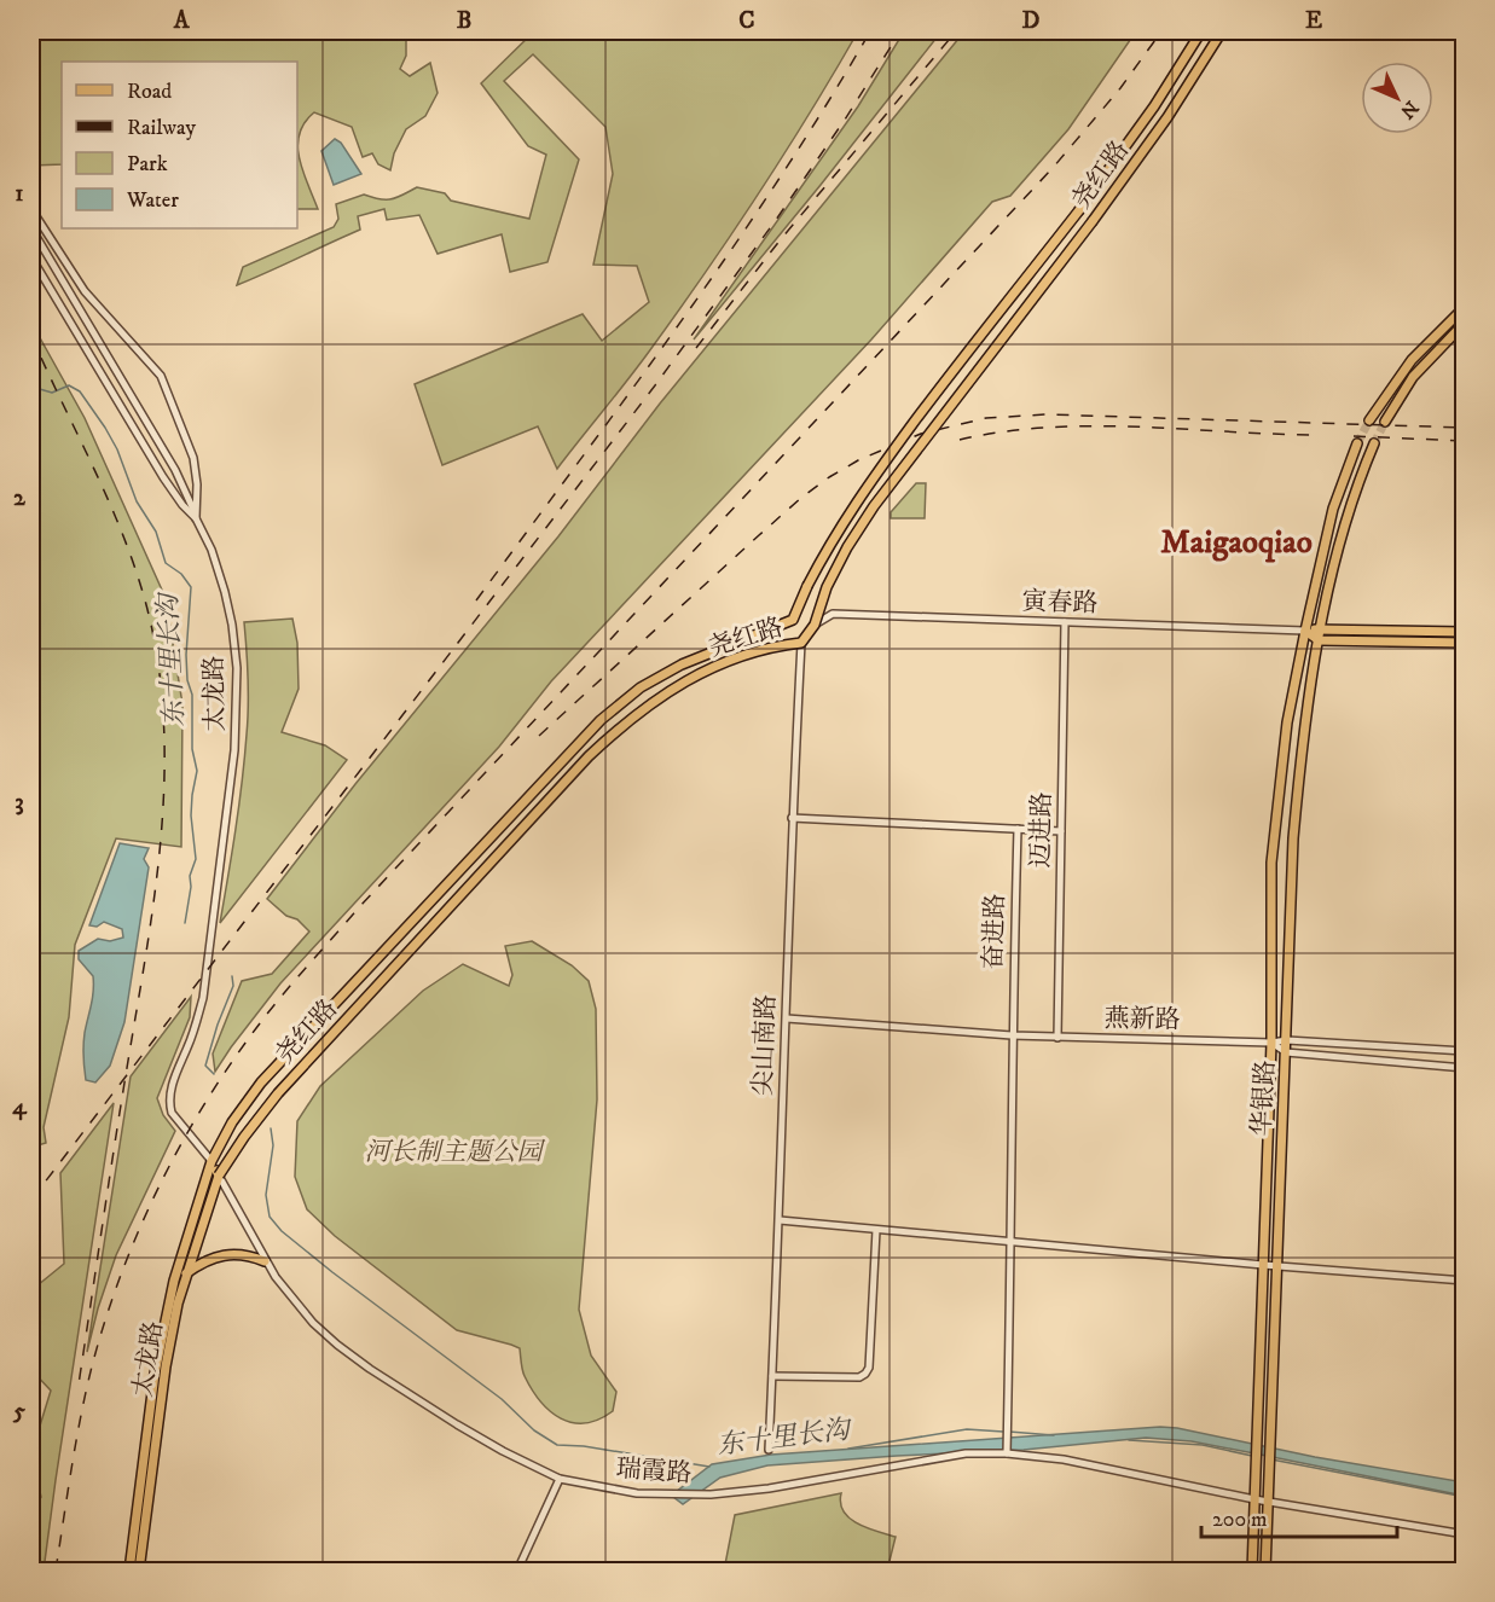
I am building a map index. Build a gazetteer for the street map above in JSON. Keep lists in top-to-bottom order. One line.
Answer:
{"streets":{"main road":["尧红路","寅春路","太龙路","华银路"],"street":["迈进路","奋进路","燕新路","尖山南路","瑞霞路"]},"crossings":[["尧红路","寅春路"],["尧红路","太龙路"],["尧红路","尖山南路"],["尧红路","瑞霞路"],["寅春路","迈进路"],["寅春路","华银路"],["太龙路","瑞霞路"],["迈进路","燕新路"],["奋进路","燕新路"],["奋进路","瑞霞路"],["燕新路","尖山南路"],["燕新路","华银路"],["华银路","瑞霞路"]],"districts":["Maigaoqiao"],"water":["东十里长沟"],"parks":["河长制主题公园"],"legend":["Road","Railway","Park","Water"],"scale_bar":"200 m","north":"bottom right","grid":{"columns":["A","B","C","D","E"],"rows":["1","2","3","4","5"]}}
